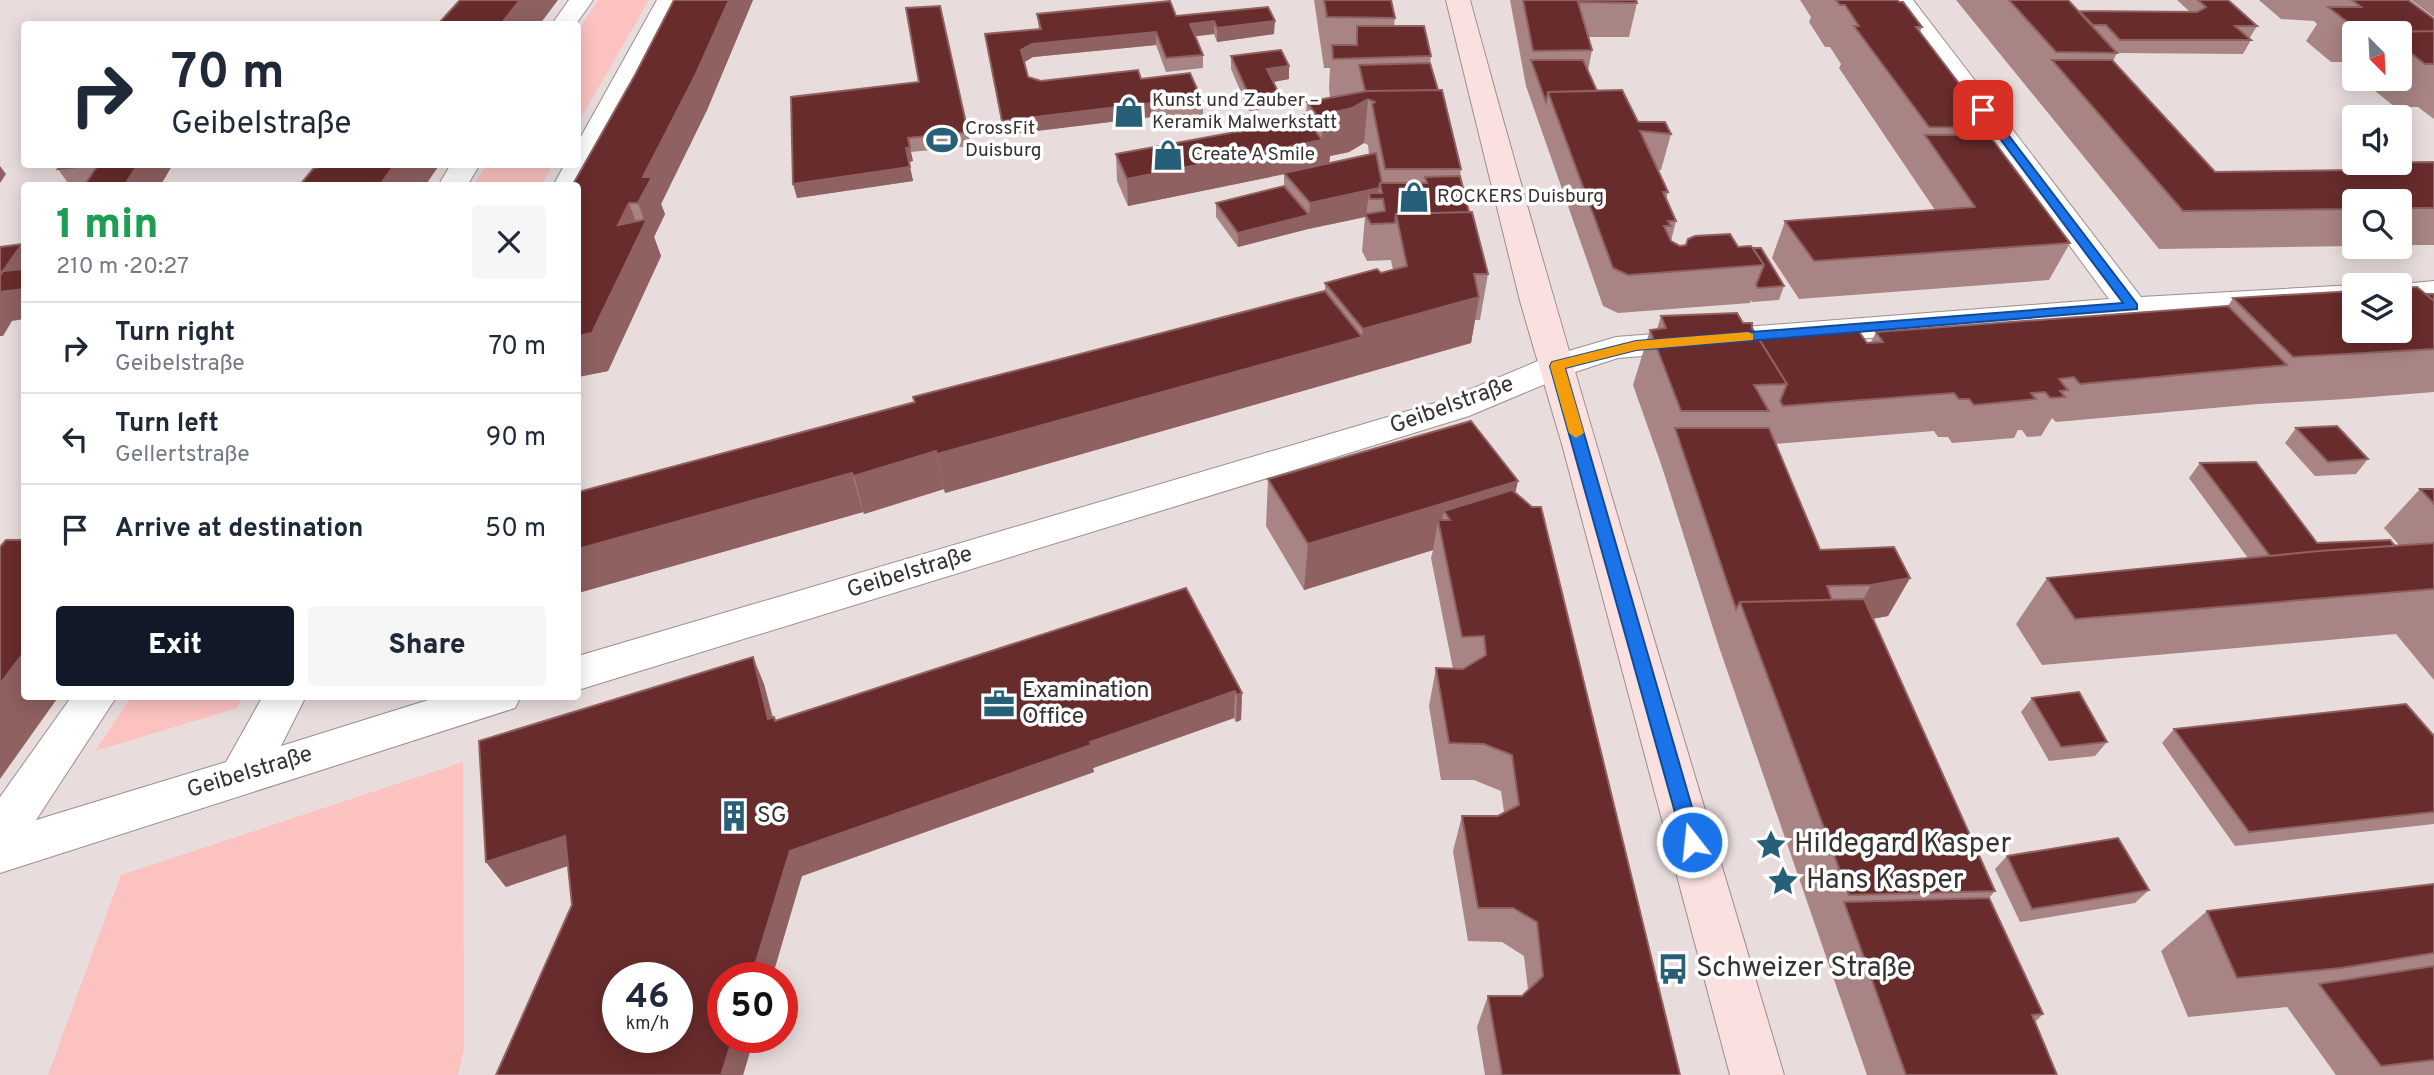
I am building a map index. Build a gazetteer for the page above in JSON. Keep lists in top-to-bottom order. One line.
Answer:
{"streets":{"street":["Geibelstraße"]},"places":{"shop":["Kunst und Zauber – Keramik Malwerkstatt","Create A Smile","ROCKERS Duisburg"],"sports":["CrossFit Duisburg"],"office":["Examination Office"],"building":["SG"],"place":["Hildegard Kasper","Hans Kasper"],"bus stop":["Schweizer Straße"]},"north":"bottom right","page":{"turn":["70 m","Geibelstraße"],"heading":["1 min","210 m · 20:27"],"list":[{"name":"Turn right","note":"Geibelstraße","value":"70 m"},{"name":"Turn left","note":"Gellertstraße","value":"90 m"},{"name":"Arrive at destination","value":"50 m"}],"buttons":["Exit","Share"],"speed":"46 km/h","limit":"50"}}
